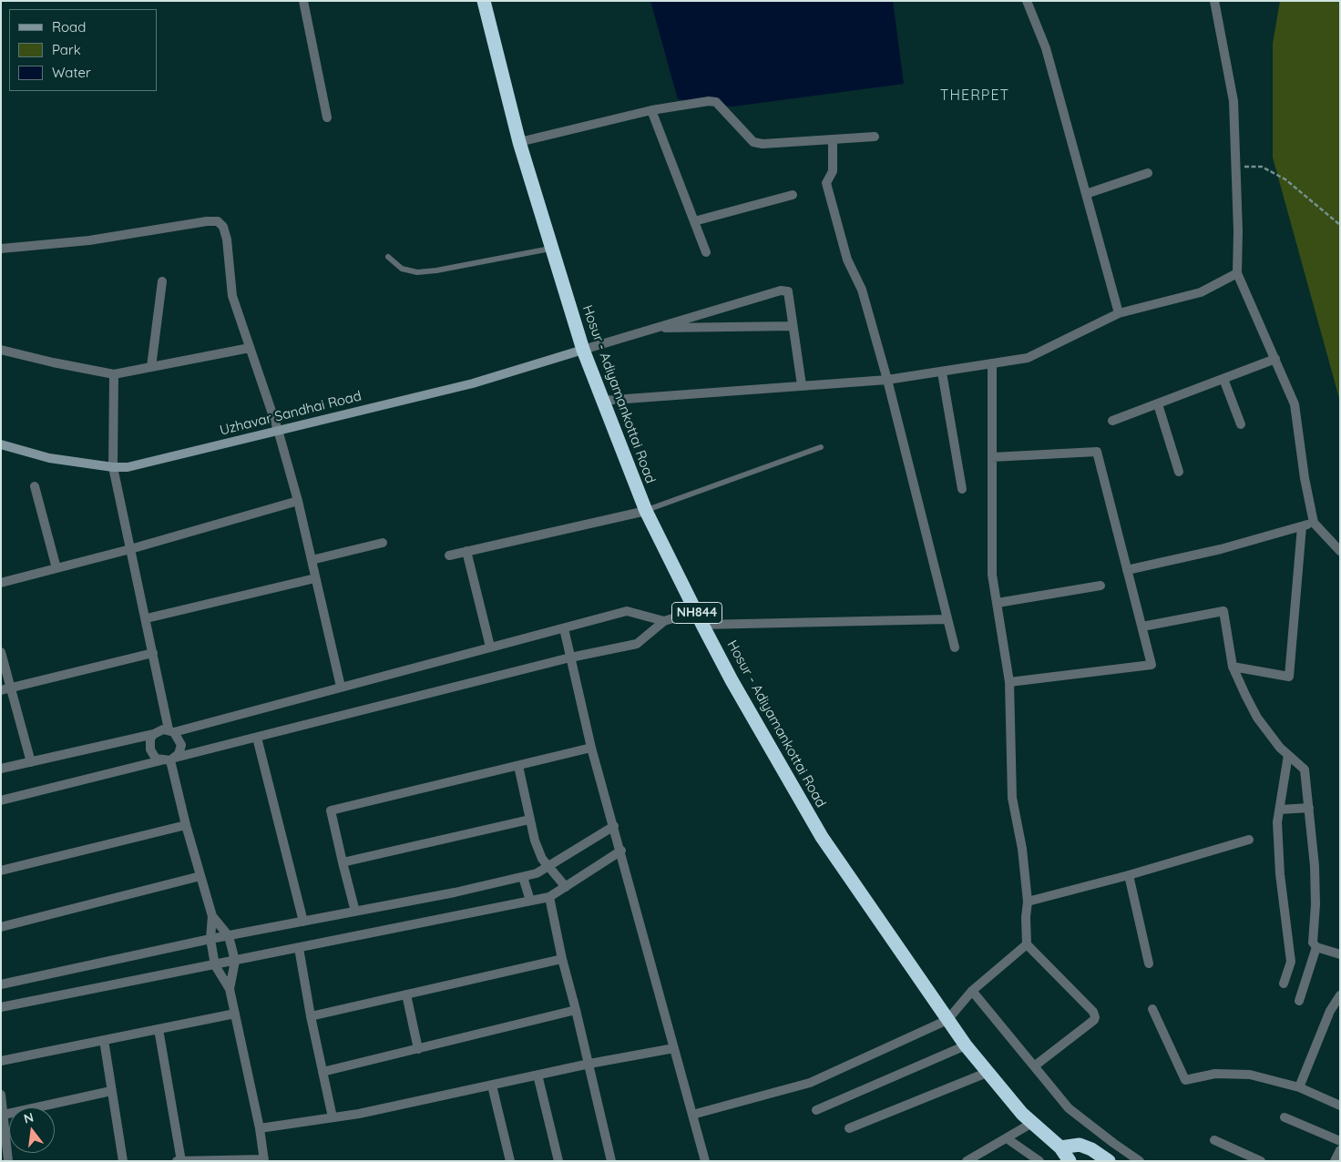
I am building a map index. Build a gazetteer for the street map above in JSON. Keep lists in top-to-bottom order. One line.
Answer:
{"streets":{"highway":["Hosur - Adiyamankottai Road","NH844"],"main road":["Uzhavar Sandhai Road"]},"crossings":[["Hosur - Adiyamankottai Road","Uzhavar Sandhai Road"],["Hosur - Adiyamankottai Road","NH844"]],"districts":["THERPET"],"legend":["Road","Park","Water"],"north":"top"}
